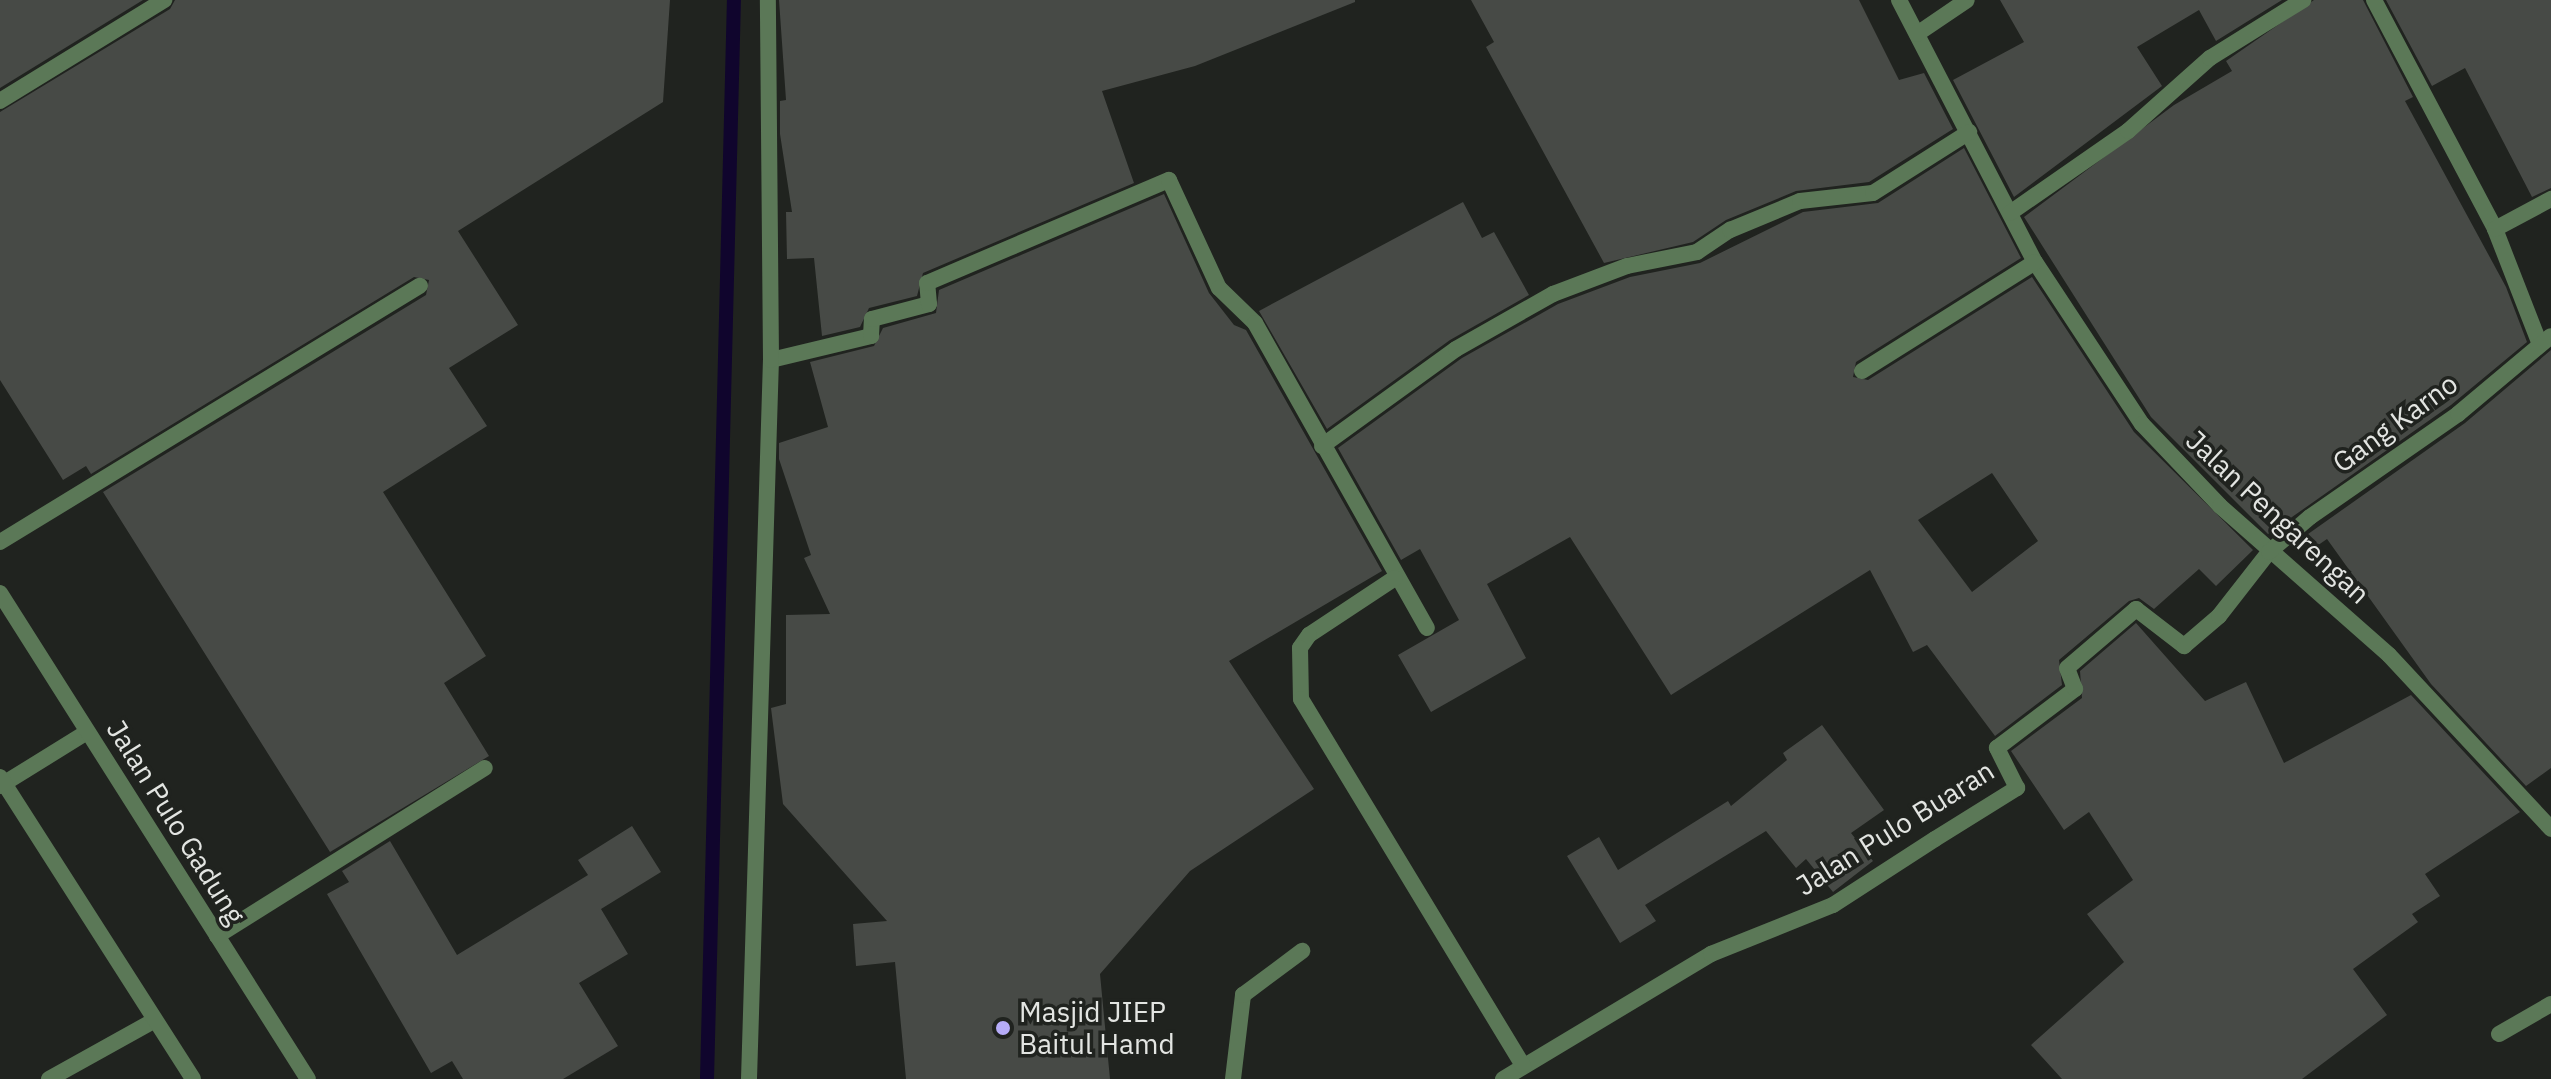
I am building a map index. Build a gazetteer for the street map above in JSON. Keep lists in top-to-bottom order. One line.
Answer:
{"streets":{"street":["Gang Karno","Jalan Pengarengan","Jalan Pulo Gadung","Jalan Pulo Buaran"]},"crossings":[["Gang Karno","Jalan Pengarengan"],["Gang Karno","Jalan Pulo Buaran"],["Jalan Pengarengan","Jalan Pulo Buaran"]],"places":["Masjid JIEP Baitul Hamd"]}
